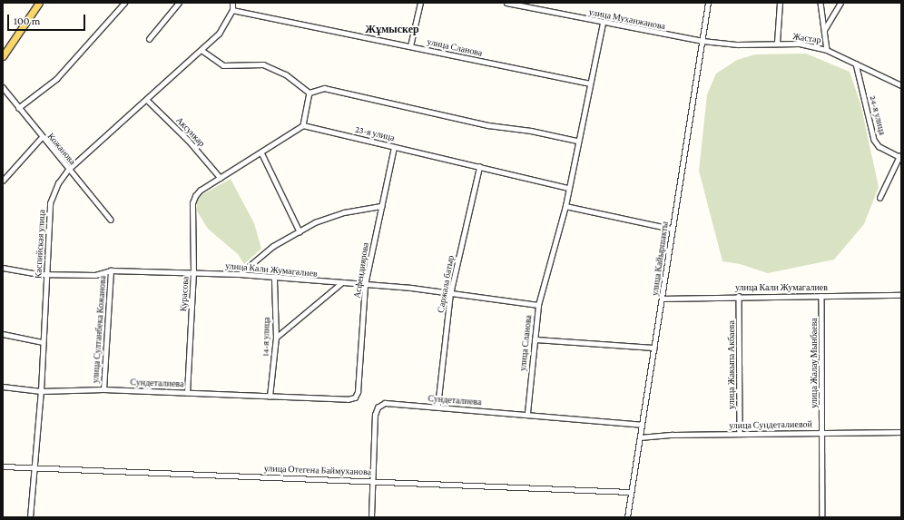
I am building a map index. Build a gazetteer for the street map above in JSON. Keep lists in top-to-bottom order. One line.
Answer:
{"streets":{"street":["улица Муханжанова","Жастар","улица Сланова","24-я улица","Аксункар","23-я улица","Кожанова","Каспийская улица","улица Кайыршакты","улица Кали Жумагалиев","Асфендиярова","Саржала батыр","Курасова","улица Султанбека Кожанова","14-я улица","улица Жалау Мынбаева","улица Жакыпа Акбаева","Сундеталиева","улица Сундеталиевой","улица Отегена Баймуханова"]},"crossings":[["улица Муханжанова","Жастар"],["улица Муханжанова","улица Сланова"],["улица Муханжанова","улица Кайыршакты"],["Жастар","24-я улица"],["Жастар","улица Кайыршакты"],["улица Сланова","23-я улица"],["улица Сланова","Каспийская улица"],["улица Сланова","улица Кали Жумагалиев"],["улица Сланова","Сундеталиева"],["Аксункар","Каспийская улица"],["Аксункар","Курасова"],["23-я улица","Асфендиярова"],["23-я улица","Саржала батыр"],["Кожанова","Каспийская улица"],["Каспийская улица","улица Кали Жумагалиев"],["Каспийская улица","Сундеталиева"],["Каспийская улица","улица Отегена Баймуханова"],["улица Кайыршакты","улица Кали Жумагалиев"],["улица Кайыршакты","Сундеталиева"],["улица Кайыршакты","улица Сундеталиевой"],["улица Кайыршакты","улица Отегена Баймуханова"],["улица Кали Жумагалиев","Асфендиярова"],["улица Кали Жумагалиев","Саржала батыр"],["улица Кали Жумагалиев","Курасова"],["улица Кали Жумагалиев","улица Султанбека Кожанова"],["улица Кали Жумагалиев","14-я улица"],["улица Кали Жумагалиев","улица Жалау Мынбаева"],["улица Кали Жумагалиев","улица Жакыпа Акбаева"],["Асфендиярова","Сундеталиева"],["Саржала батыр","Сундеталиева"],["Курасова","Сундеталиева"],["улица Султанбека Кожанова","Сундеталиева"],["14-я улица","Сундеталиева"],["улица Жалау Мынбаева","улица Сундеталиевой"],["улица Жакыпа Акбаева","улица Сундеталиевой"],["Сундеталиева","улица Отегена Баймуханова"]],"districts":["Жұмыскер"],"scale_bar":"100 m"}
